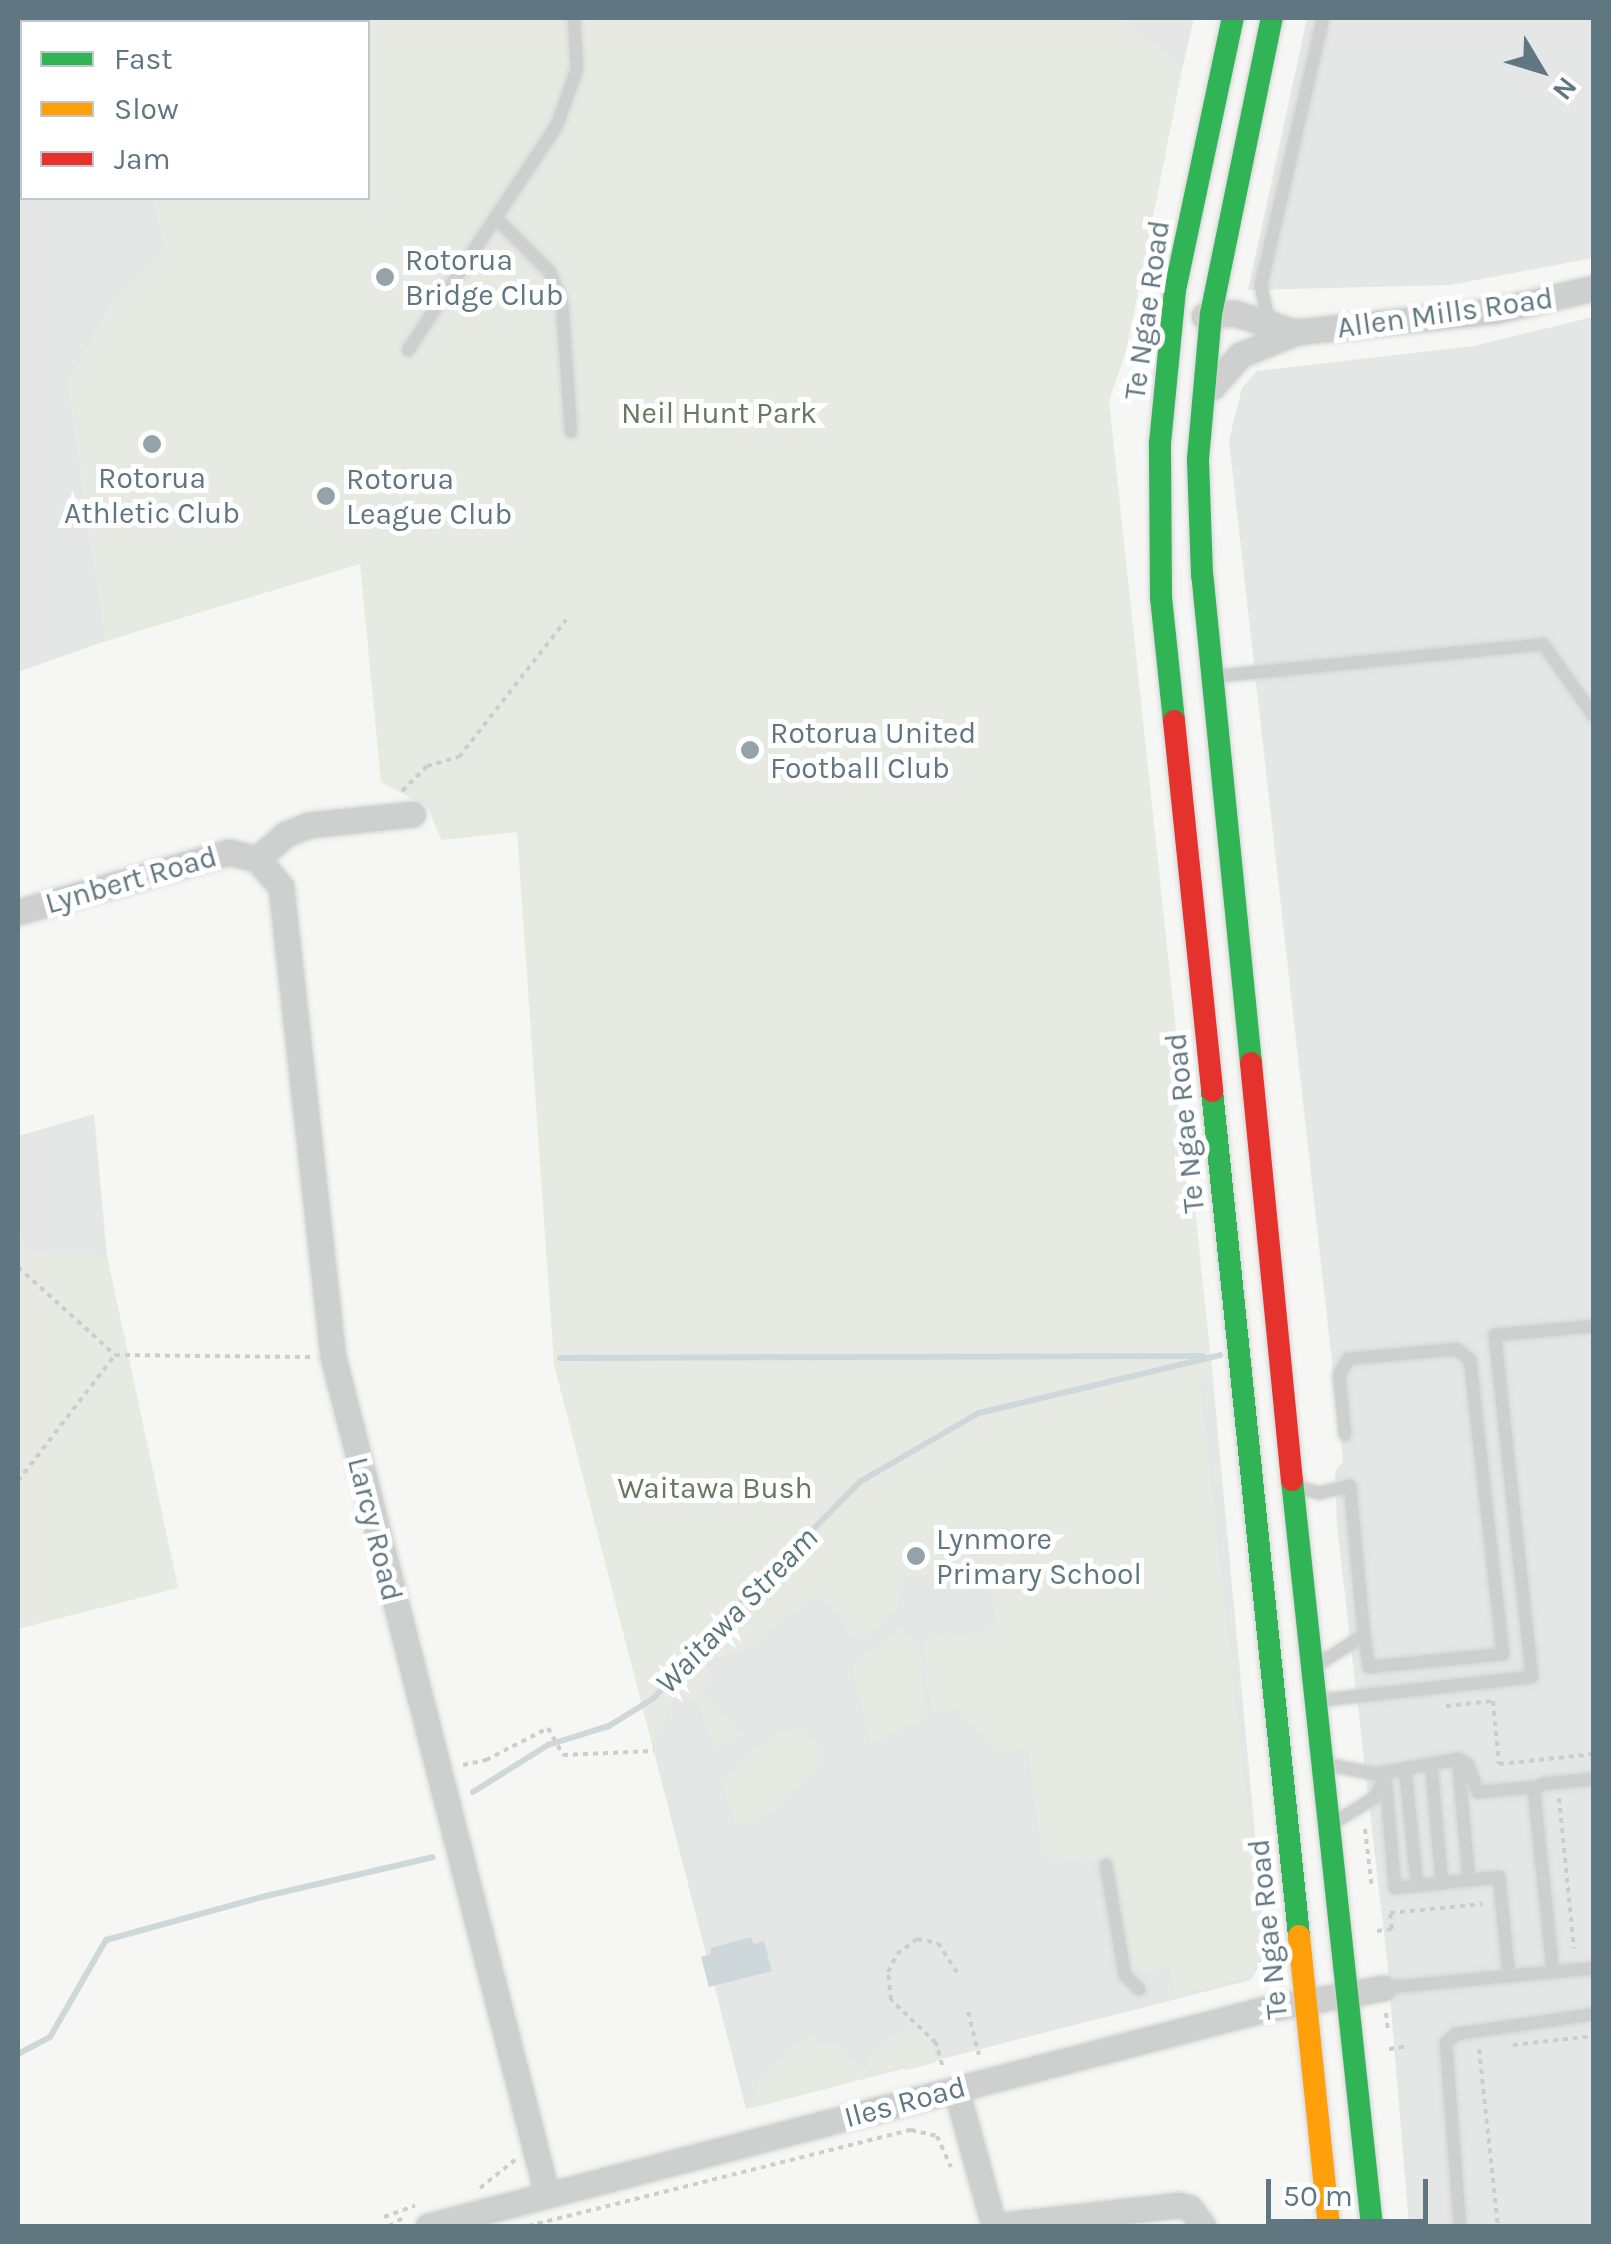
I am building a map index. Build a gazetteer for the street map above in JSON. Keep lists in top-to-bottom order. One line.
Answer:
{"streets":{"highway":["Te Ngae Road"],"street":["Allen Mills Road","Lynbert Road","Larcy Road","Iles Road"]},"crossings":[["Te Ngae Road","Iles Road"],["Lynbert Road","Larcy Road"],["Larcy Road","Iles Road"]],"water":["Waitawa Stream"],"parks":["Neil Hunt Park","Waitawa Bush"],"places":["Rotorua Bridge Club","Rotorua Athletic Club","Rotorua League Club","Rotorua United Football Club","Lynmore Primary School"],"legend":["Fast","Slow","Jam"],"scale_bar":"50 m","north":"bottom right"}
